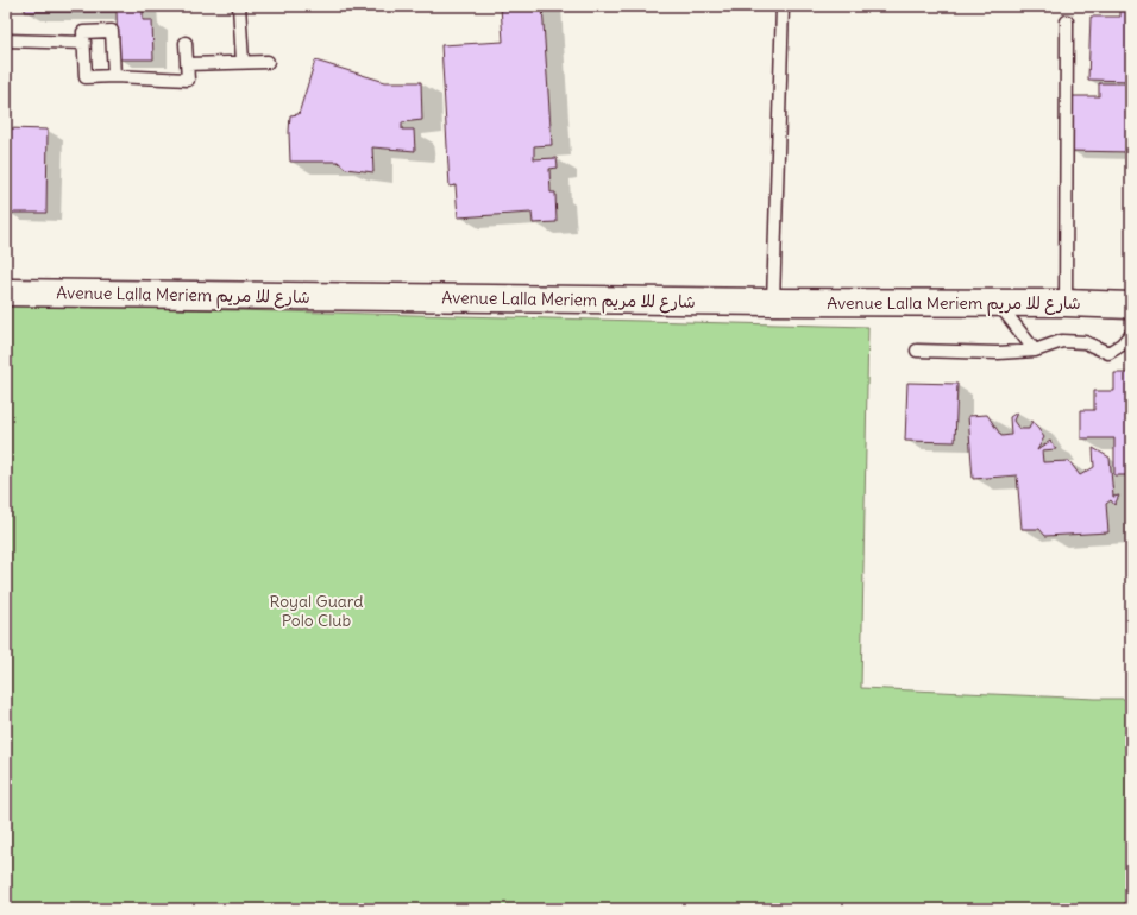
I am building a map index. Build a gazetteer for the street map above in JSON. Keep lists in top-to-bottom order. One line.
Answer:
{"streets":{"street":["Avenue Lalla Meriem شارع للا مريم"]},"parks":["Royal Guard Polo Club"]}
